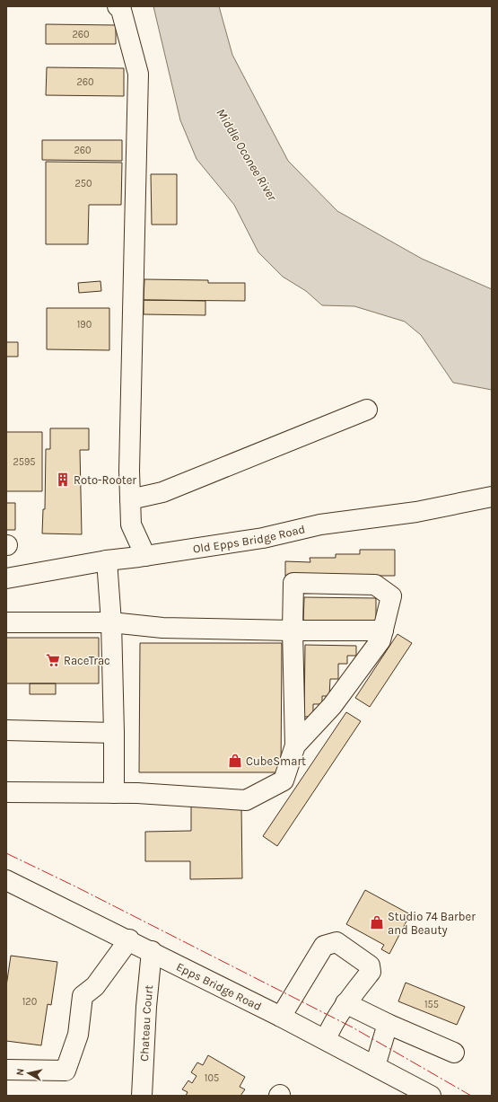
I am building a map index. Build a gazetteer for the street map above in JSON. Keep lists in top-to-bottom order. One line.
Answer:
{"streets":{"street":["Old Epps Bridge Road","Epps Bridge Road","Chateau Court"]},"crossings":[["Epps Bridge Road","Chateau Court"]],"water":["Middle Oconee River"],"places":{"building":["Roto-Rooter"],"supermarket":["RaceTrac"],"shop":["CubeSmart","Studio 74 Barber and Beauty"]},"house_numbers":["260","260","260","250","190","2595","120","155","105"],"north":"left"}
